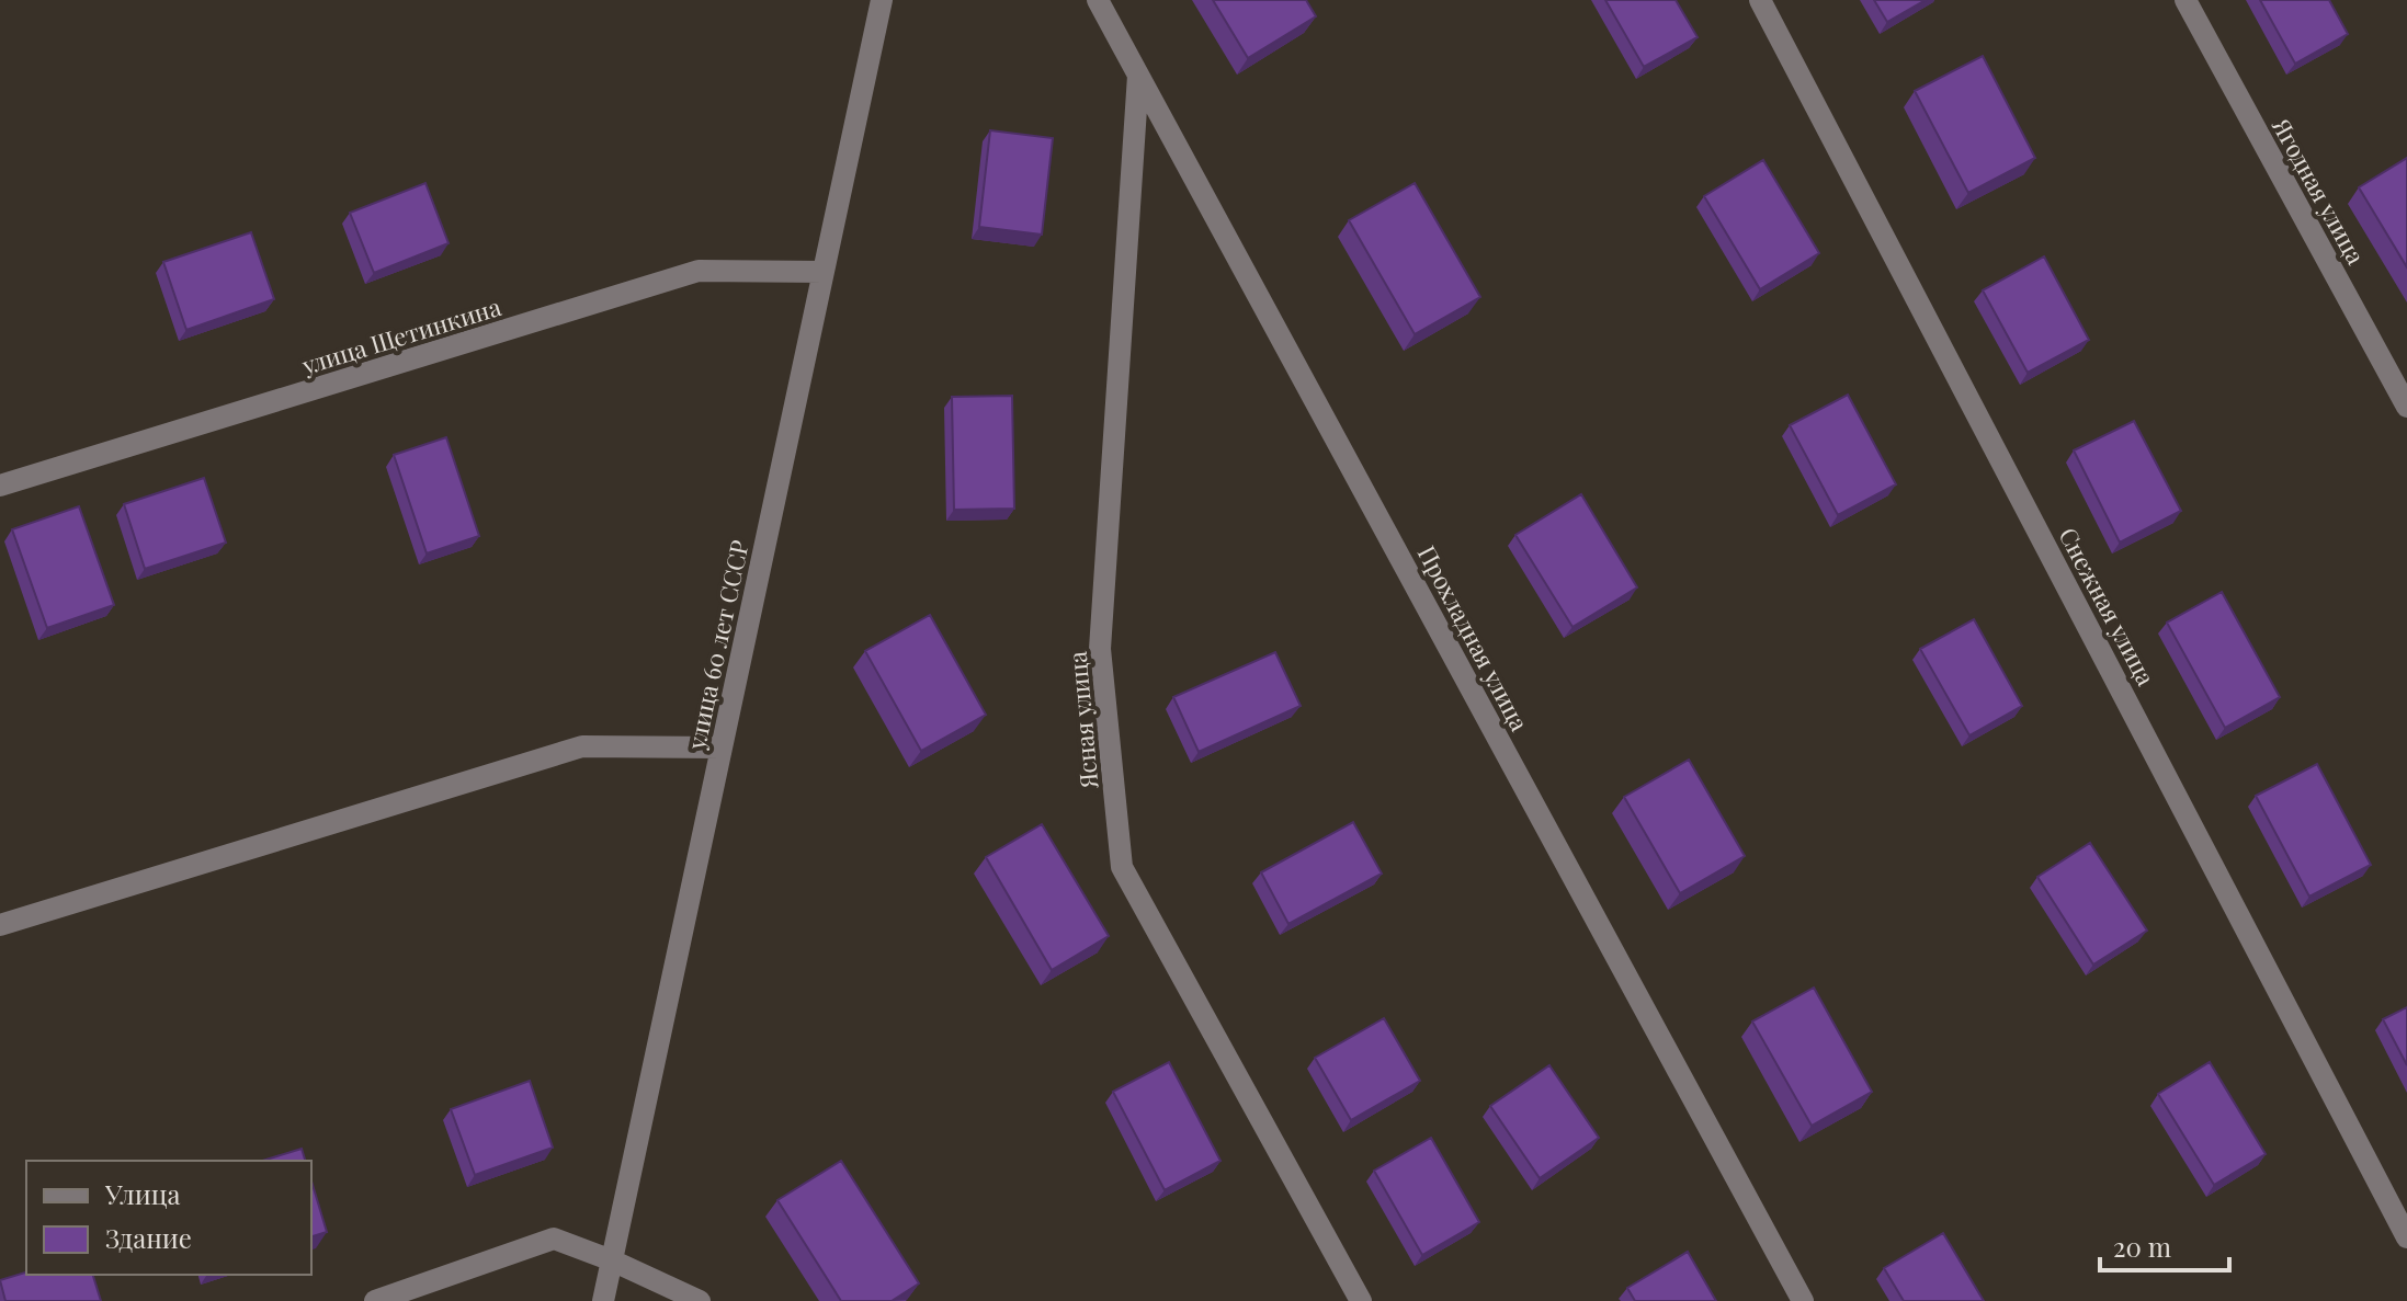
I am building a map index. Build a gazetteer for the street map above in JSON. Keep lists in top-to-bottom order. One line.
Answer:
{"streets":{"street":["Ягодная улица","улица Щетинкина","Снежная улица","Прохладная улица","улица 60 лет СССР","Ясная улица"]},"crossings":[["улица Щетинкина","улица 60 лет СССР"],["Прохладная улица","Ясная улица"]],"legend":["Улица","Здание"],"scale_bar":"20 m"}
